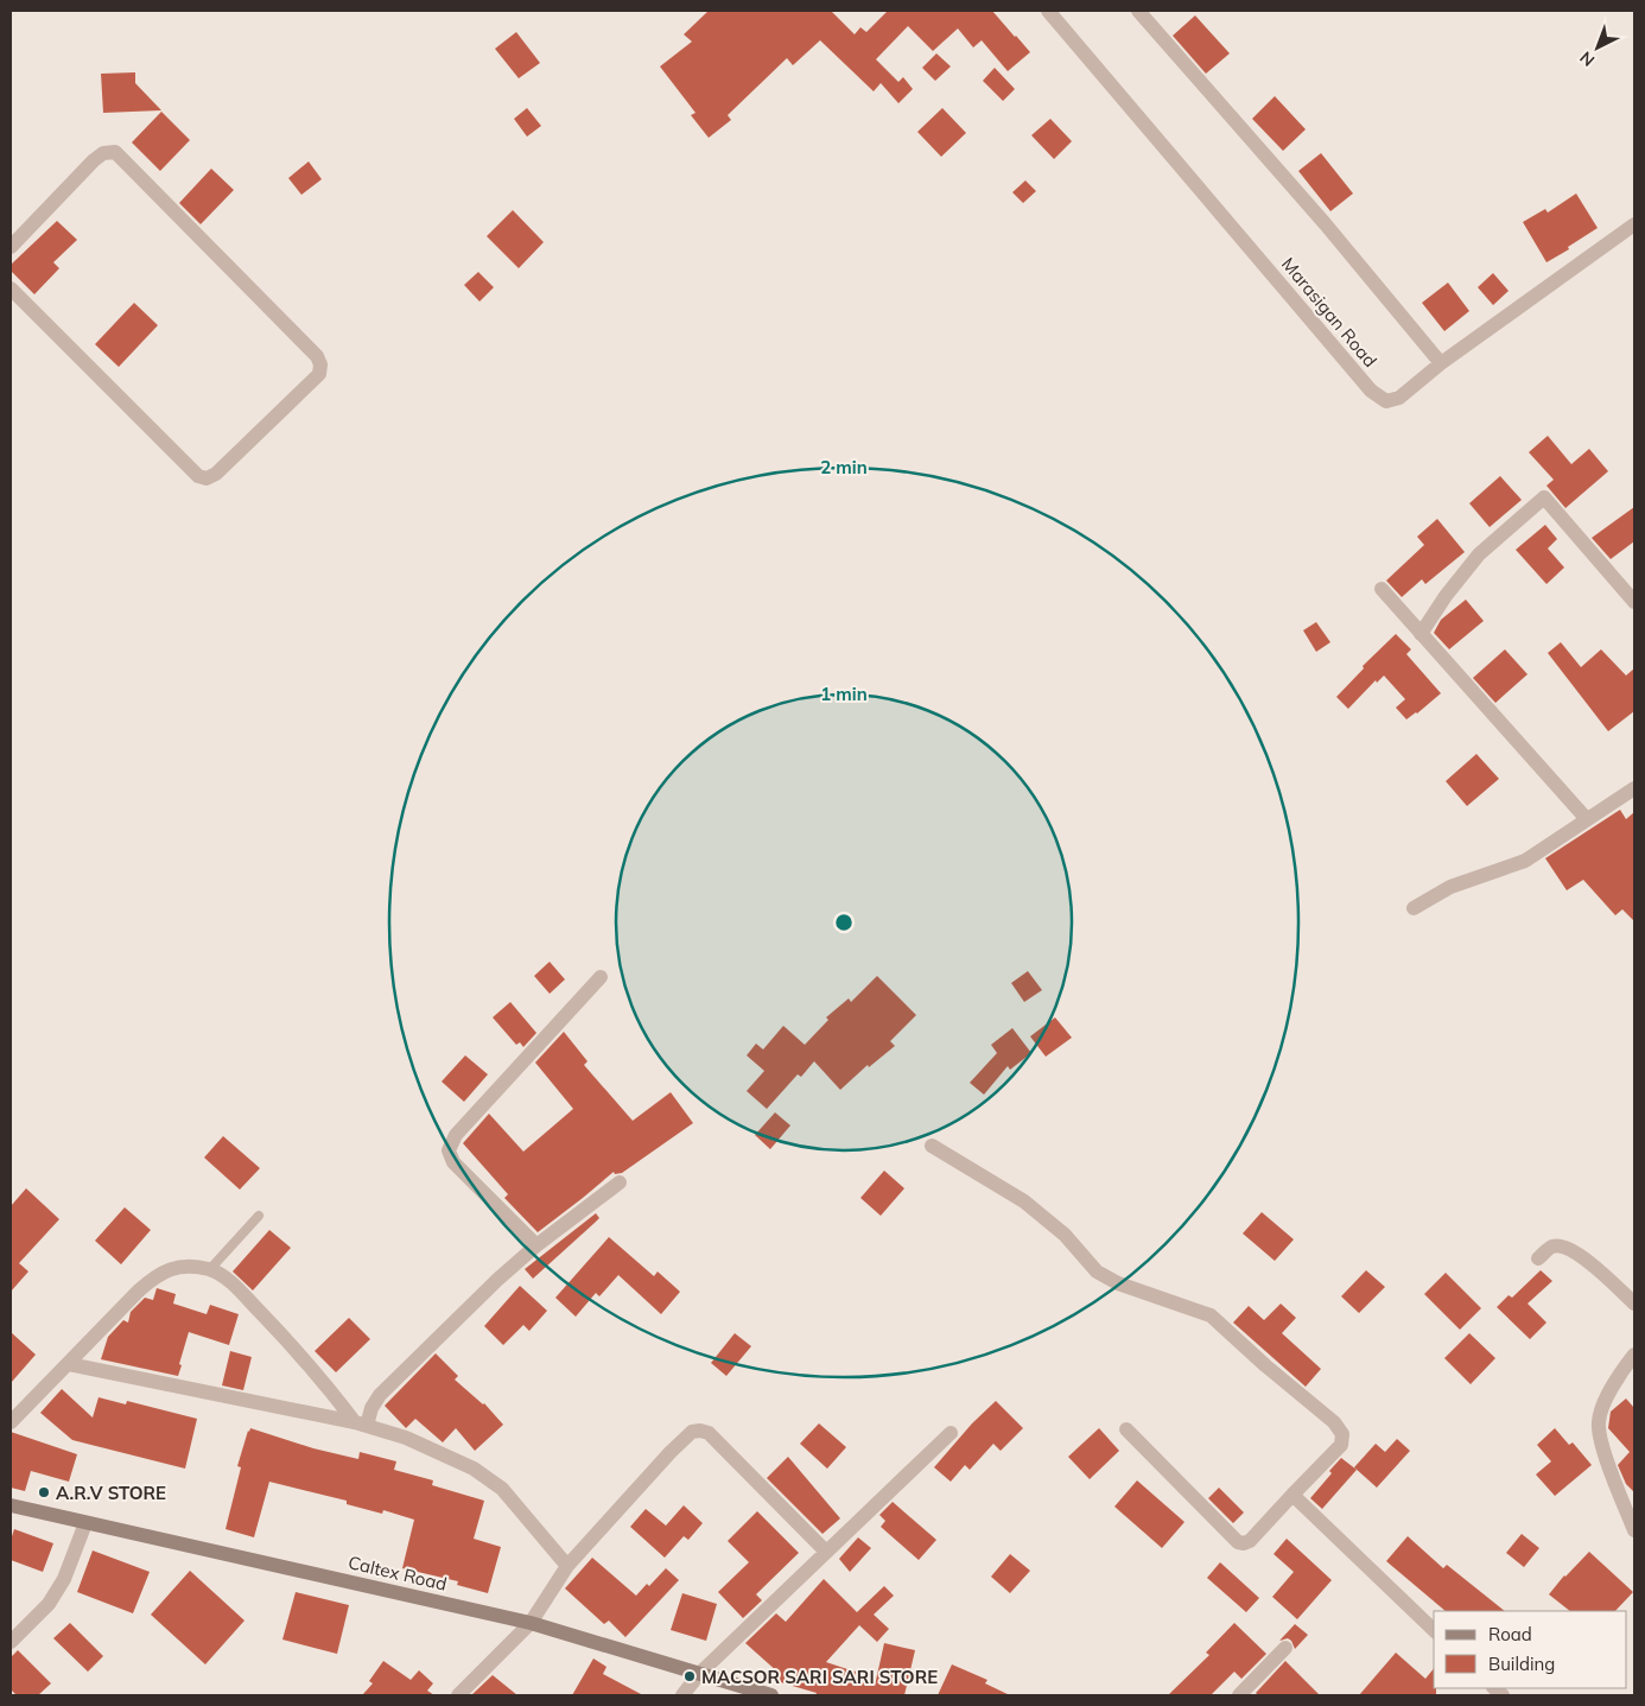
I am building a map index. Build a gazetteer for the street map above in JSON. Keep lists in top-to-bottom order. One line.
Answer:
{"streets":{"street":["Marasigan Road","Caltex Road"]},"places":["A.R.V STORE","MACSOR SARI SARI STORE"],"legend":["Road","Building"],"north":"bottom left","rings":["2 min","1 min"]}
